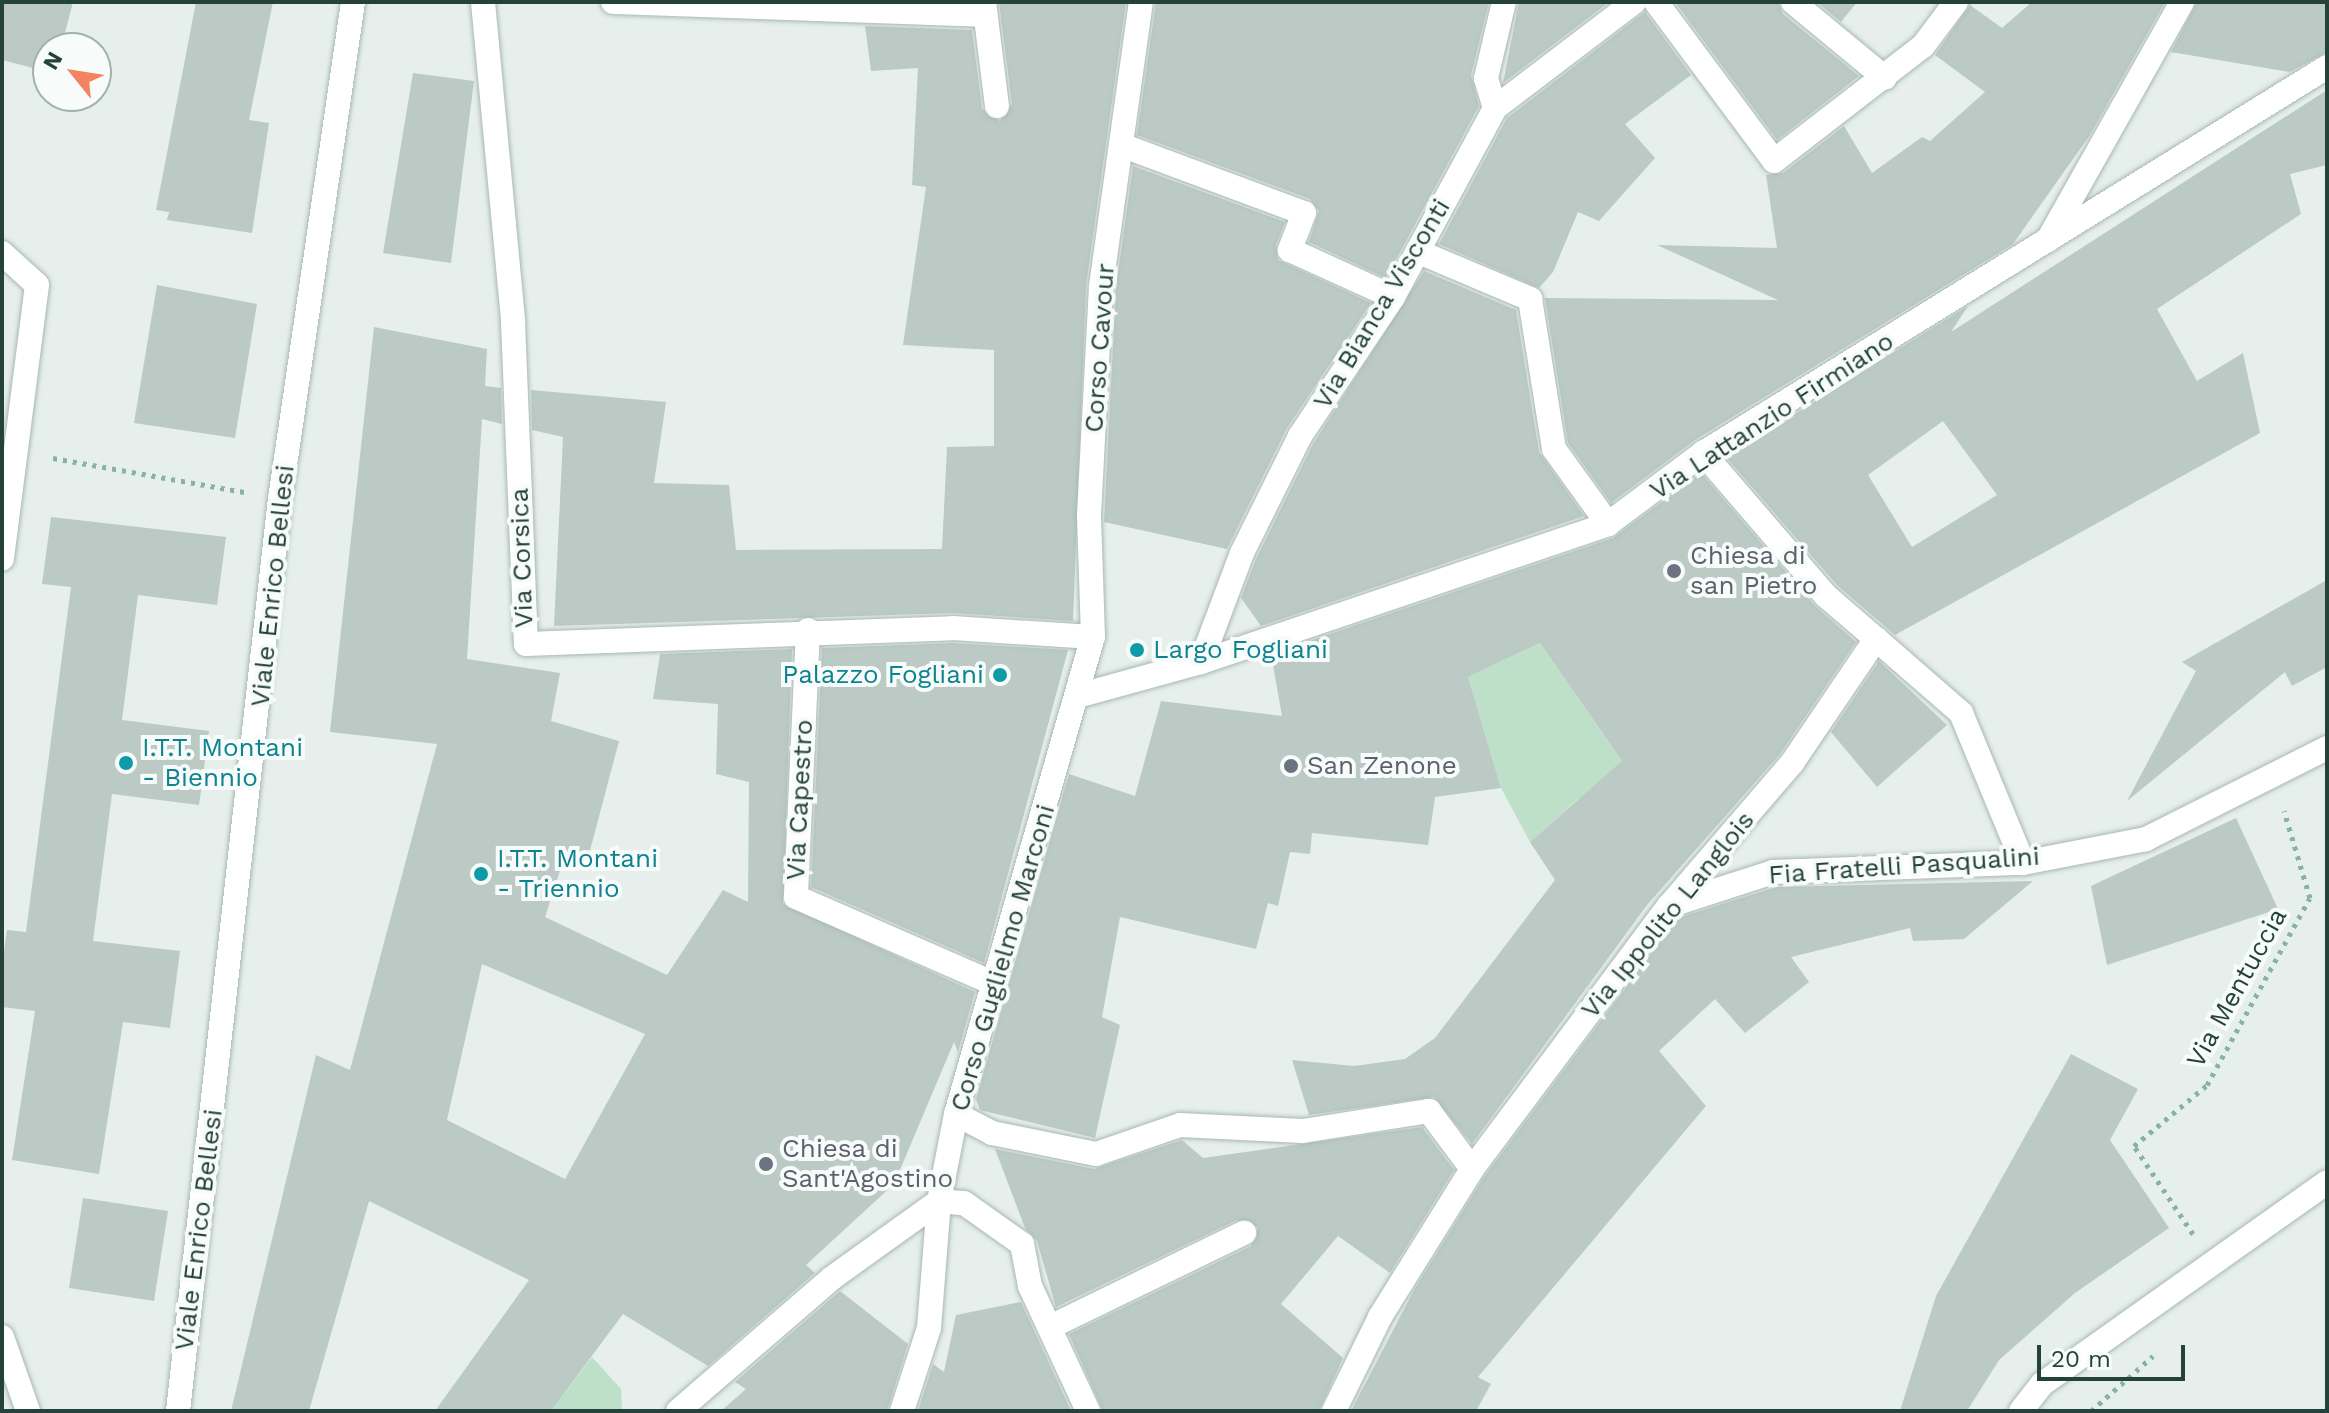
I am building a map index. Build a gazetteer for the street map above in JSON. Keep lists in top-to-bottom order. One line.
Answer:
{"streets":{"street":["Via Bianca Visconti","Corso Cavour","Via Lattanzio Firmiano","Via Corsica","Viale Enrico Bellesi","Via Capestro","Fia Fratelli Pasqualini","Via Ippolito Langlois","Corso Guglielmo Marconi"],"path":["Via Mentuccia"]},"crossings":[["Via Bianca Visconti","Via Lattanzio Firmiano"],["Corso Cavour","Via Lattanzio Firmiano"],["Corso Cavour","Via Corsica"],["Corso Cavour","Corso Guglielmo Marconi"],["Via Lattanzio Firmiano","Corso Guglielmo Marconi"],["Via Corsica","Via Capestro"],["Via Capestro","Corso Guglielmo Marconi"],["Fia Fratelli Pasqualini","Via Ippolito Langlois"],["Fia Fratelli Pasqualini","Via Mentuccia"]],"places":["Chiesa di san Pietro","Largo Fogliani","Palazzo Fogliani","I.T.T. Montani - Biennio","San Zenone","I.T.T. Montani - Triennio","Chiesa di Sant'Agostino"],"scale_bar":"20 m","north":"top left"}
